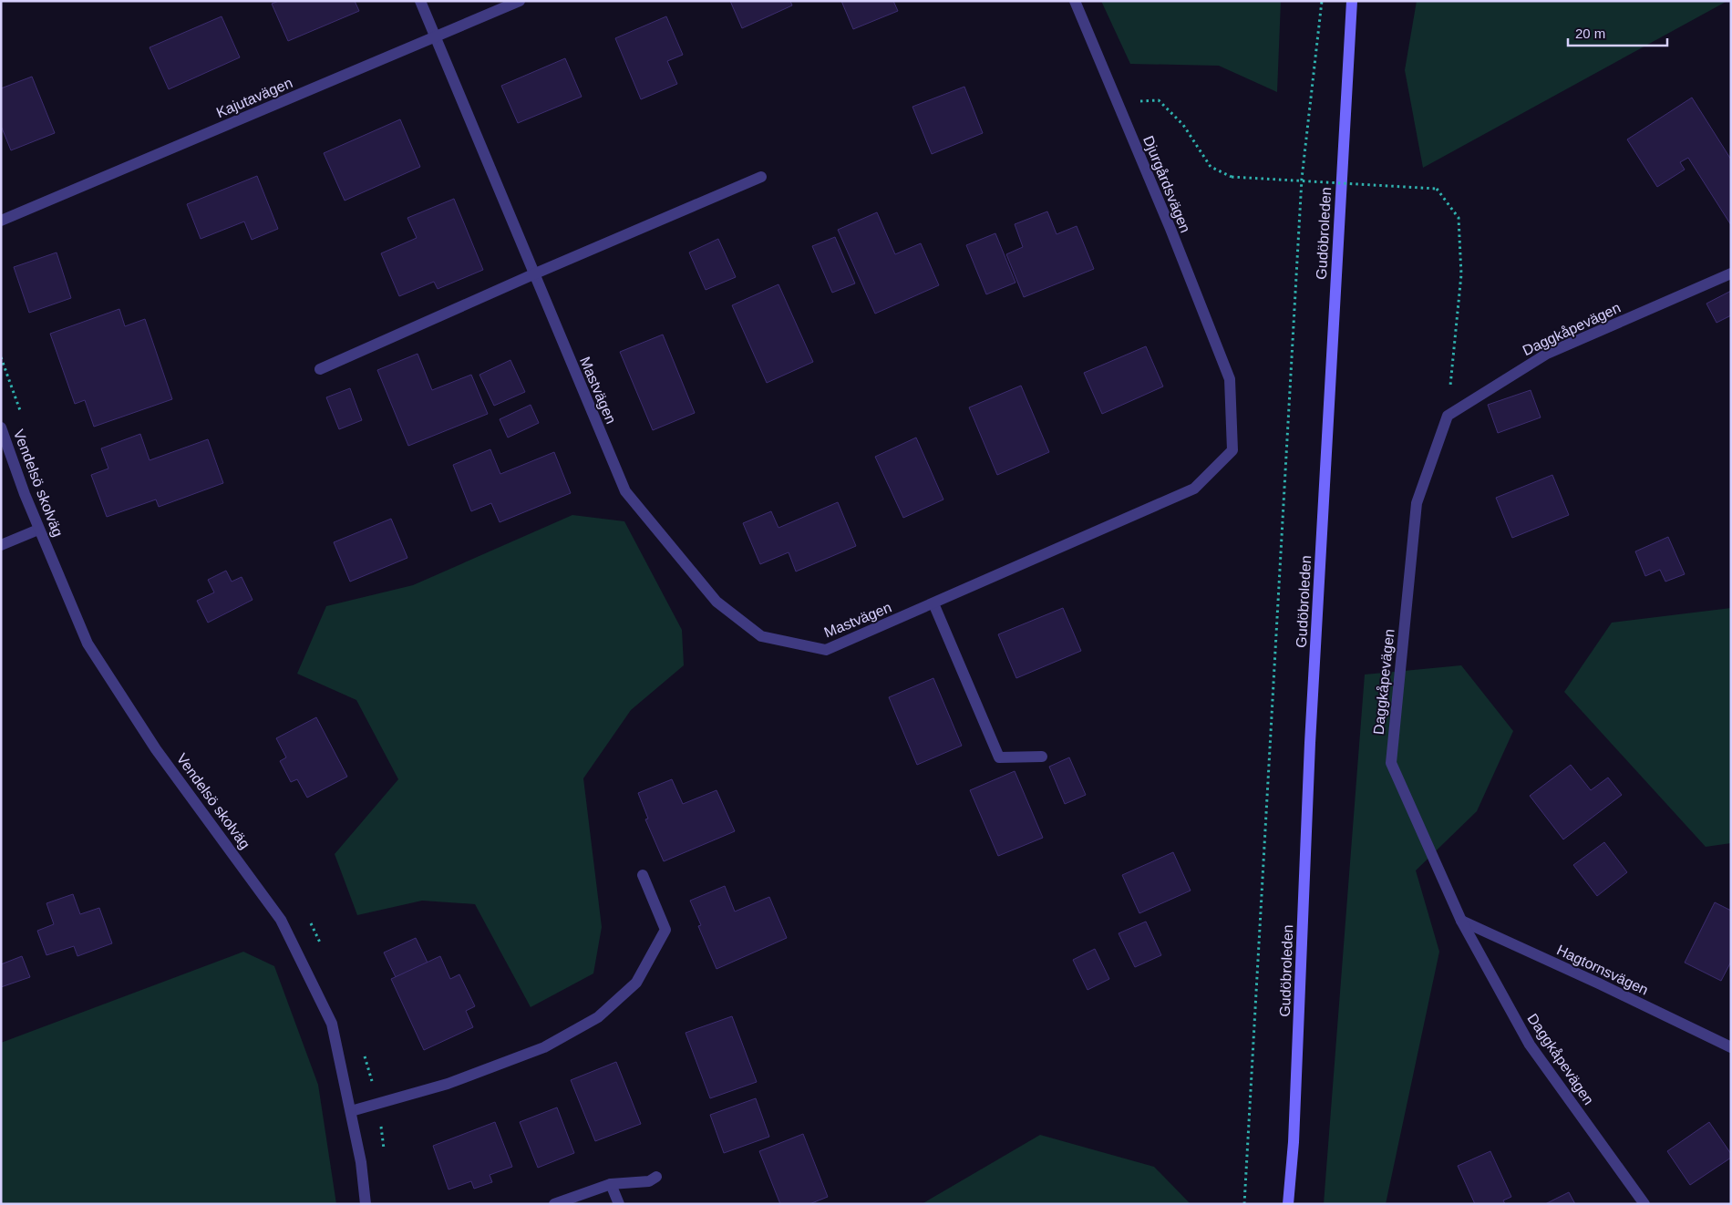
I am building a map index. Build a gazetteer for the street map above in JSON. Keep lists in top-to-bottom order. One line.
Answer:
{"streets":{"main road":["Gudöbroleden"],"street":["Kajutavägen","Djurgårdsvägen","Daggkåpevägen","Mastvägen","Vendelsö skolväg","Hagtornsvägen"]},"crossings":[["Kajutavägen","Mastvägen"],["Djurgårdsvägen","Mastvägen"],["Daggkåpevägen","Hagtornsvägen"]],"scale_bar":"20 m"}
